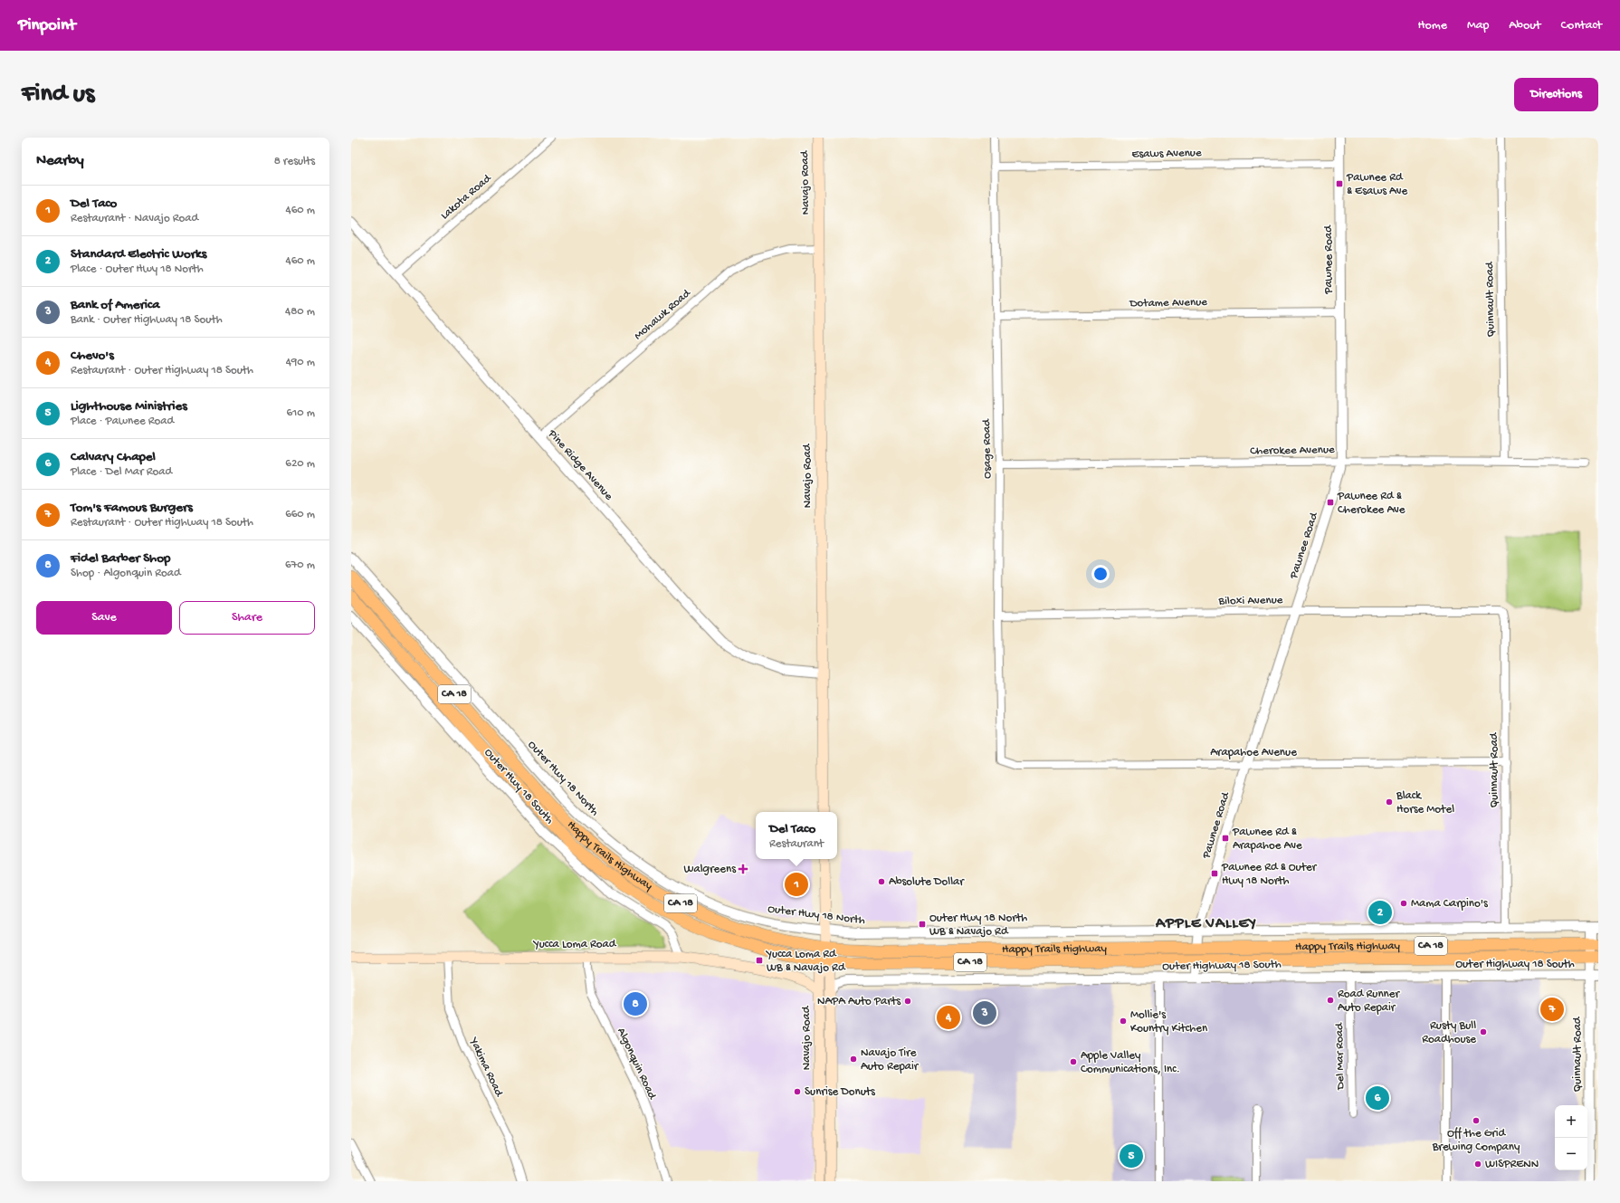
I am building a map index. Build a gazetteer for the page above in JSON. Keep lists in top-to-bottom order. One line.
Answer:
{"streets":{"main road":["Navajo Road","CA 18","Happy Trails Highway","Yucca Loma Road"],"street":["Esaws Avenue","Lakota Road","Pawnee Road","Quinnault Road","Dotame Avenue","Mohawk Road","Osage Road","Cherokee Avenue","Pine Ridge Avenue","Biloxi Avenue","Arapahoe Avenue","Outer Hwy 18 North","Outer Hwy 18 South","Outer Highway 18 South","Del Mar Road","Algonquin Road","Yakima Road"]},"crossings":[["Esaws Avenue","Pawnee Road"],["Esaws Avenue","Osage Road"],["Navajo Road","Mohawk Road"],["Navajo Road","Pine Ridge Avenue"],["Navajo Road","Outer Hwy 18 North"],["Navajo Road","Happy Trails Highway"],["Lakota Road","Pine Ridge Avenue"],["Pawnee Road","Dotame Avenue"],["Pawnee Road","Cherokee Avenue"],["Pawnee Road","Biloxi Avenue"],["Pawnee Road","Arapahoe Avenue"],["Pawnee Road","Outer Hwy 18 North"],["Pawnee Road","Happy Trails Highway"],["Quinnault Road","Cherokee Avenue"],["Quinnault Road","Biloxi Avenue"],["Quinnault Road","Arapahoe Avenue"],["Quinnault Road","Outer Hwy 18 North"],["Quinnault Road","Happy Trails Highway"],["Quinnault Road","Outer Highway 18 South"],["Dotame Avenue","Osage Road"],["Mohawk Road","Pine Ridge Avenue"],["Osage Road","Cherokee Avenue"],["Osage Road","Biloxi Avenue"],["Osage Road","Arapahoe Avenue"],["Outer Hwy 18 South","Yucca Loma Road"],["Yucca Loma Road","Algonquin Road"],["Yucca Loma Road","Yakima Road"],["Outer Highway 18 South","Del Mar Road"]],"districts":["APPLE VALLEY"],"places":{"transit":["Pawnee Rd & Esaws Ave","Pawnee Rd & Cherokee Ave","Pawnee Rd & Arapahoe Ave","Pawnee Rd & Outer Hwy 18 North","Outer Hwy 18 North WB & Navajo Rd","Yucca Loma Rd WB & Navajo Rd"],"other":["Black Horse Motel","Absolute Dollar","Mama Carpino's","Road Runner Auto Repair","NAPA Auto Parts","Mollie's Kountry Kitchen","Rusty Bull Roadhouse","Navajo Tire Auto Repair","Apple Valley Communications, Inc.","Sunrise Donuts","Off the Grid Brewing Company","WISPRENN"],"health":["Walgreens"]},"page":{"header":"Pinpoint","nav":["Home","Map","About","Contact"],"buttons":["Directions",["Save","Share"]],"title":"Find us","heading":["Nearby","8 results"],"list":[{"mark":"1","name":"Del Taco","note":"Restaurant · Navajo Road","value":"460 m"},{"mark":"2","name":"Standard Electric Works","note":"Place · Outer Hwy 18 North","value":"460 m"},{"mark":"3","name":"Bank of America","note":"Bank · Outer Highway 18 South","value":"480 m"},{"mark":"4","name":"Chevo's","note":"Restaurant · Outer Highway 18 South","value":"490 m"},{"mark":"5","name":"Lighthouse Ministries","note":"Place · Pawnee Road","value":"610 m"},{"mark":"6","name":"Calvary Chapel","note":"Place · Del Mar Road","value":"620 m"},{"mark":"7","name":"Tom's Famous Burgers","note":"Restaurant · Outer Highway 18 South","value":"660 m"},{"mark":"8","name":"Fidel Barber Shop","note":"Shop · Algonquin Road","value":"670 m"}],"popup":["Del Taco","Restaurant"],"pins":["1","2","8","7","3","4","6","5"],"map_buttons":["+","−"]}}
